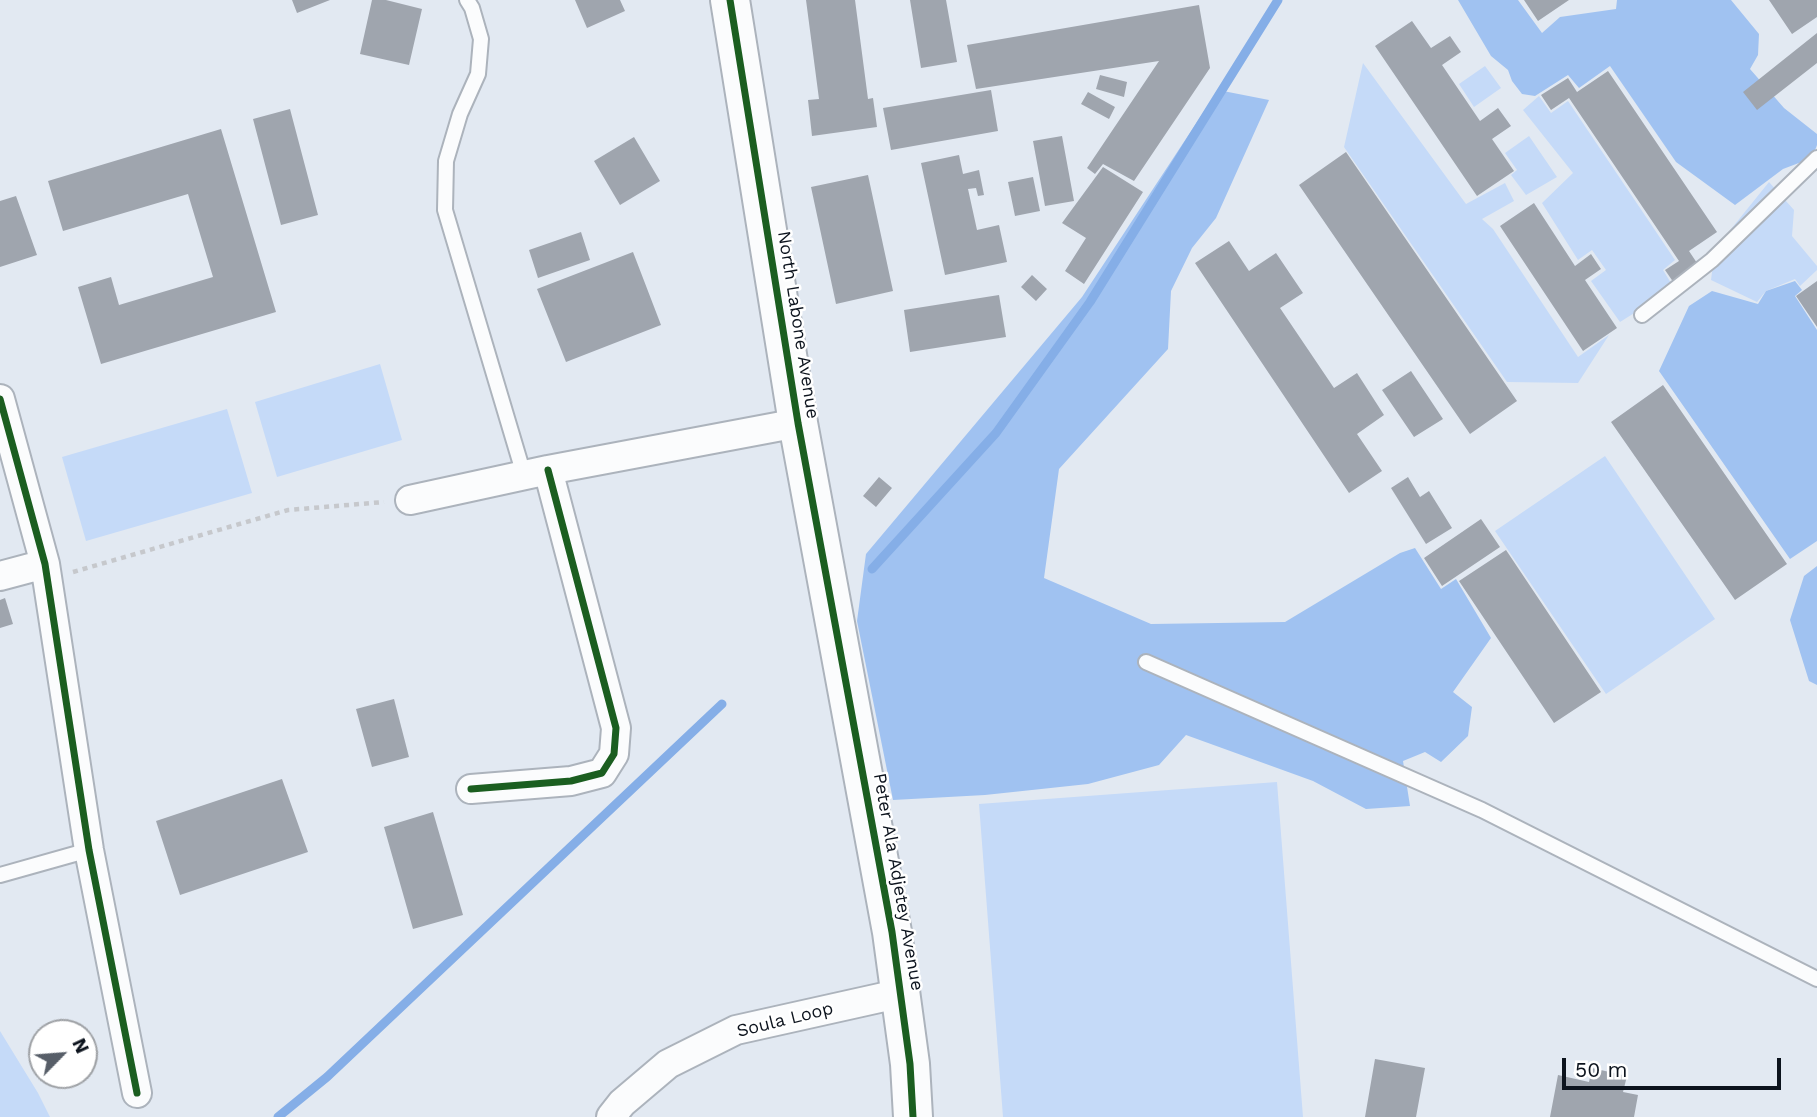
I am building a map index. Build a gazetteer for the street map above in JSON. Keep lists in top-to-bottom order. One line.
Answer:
{"streets":{"street":["North Labone Avenue","Peter Ala Adjetey Avenue","Soula Loop"]},"crossings":[["North Labone Avenue","Peter Ala Adjetey Avenue"],["Peter Ala Adjetey Avenue","Soula Loop"]],"scale_bar":"50 m","north":"top right"}
